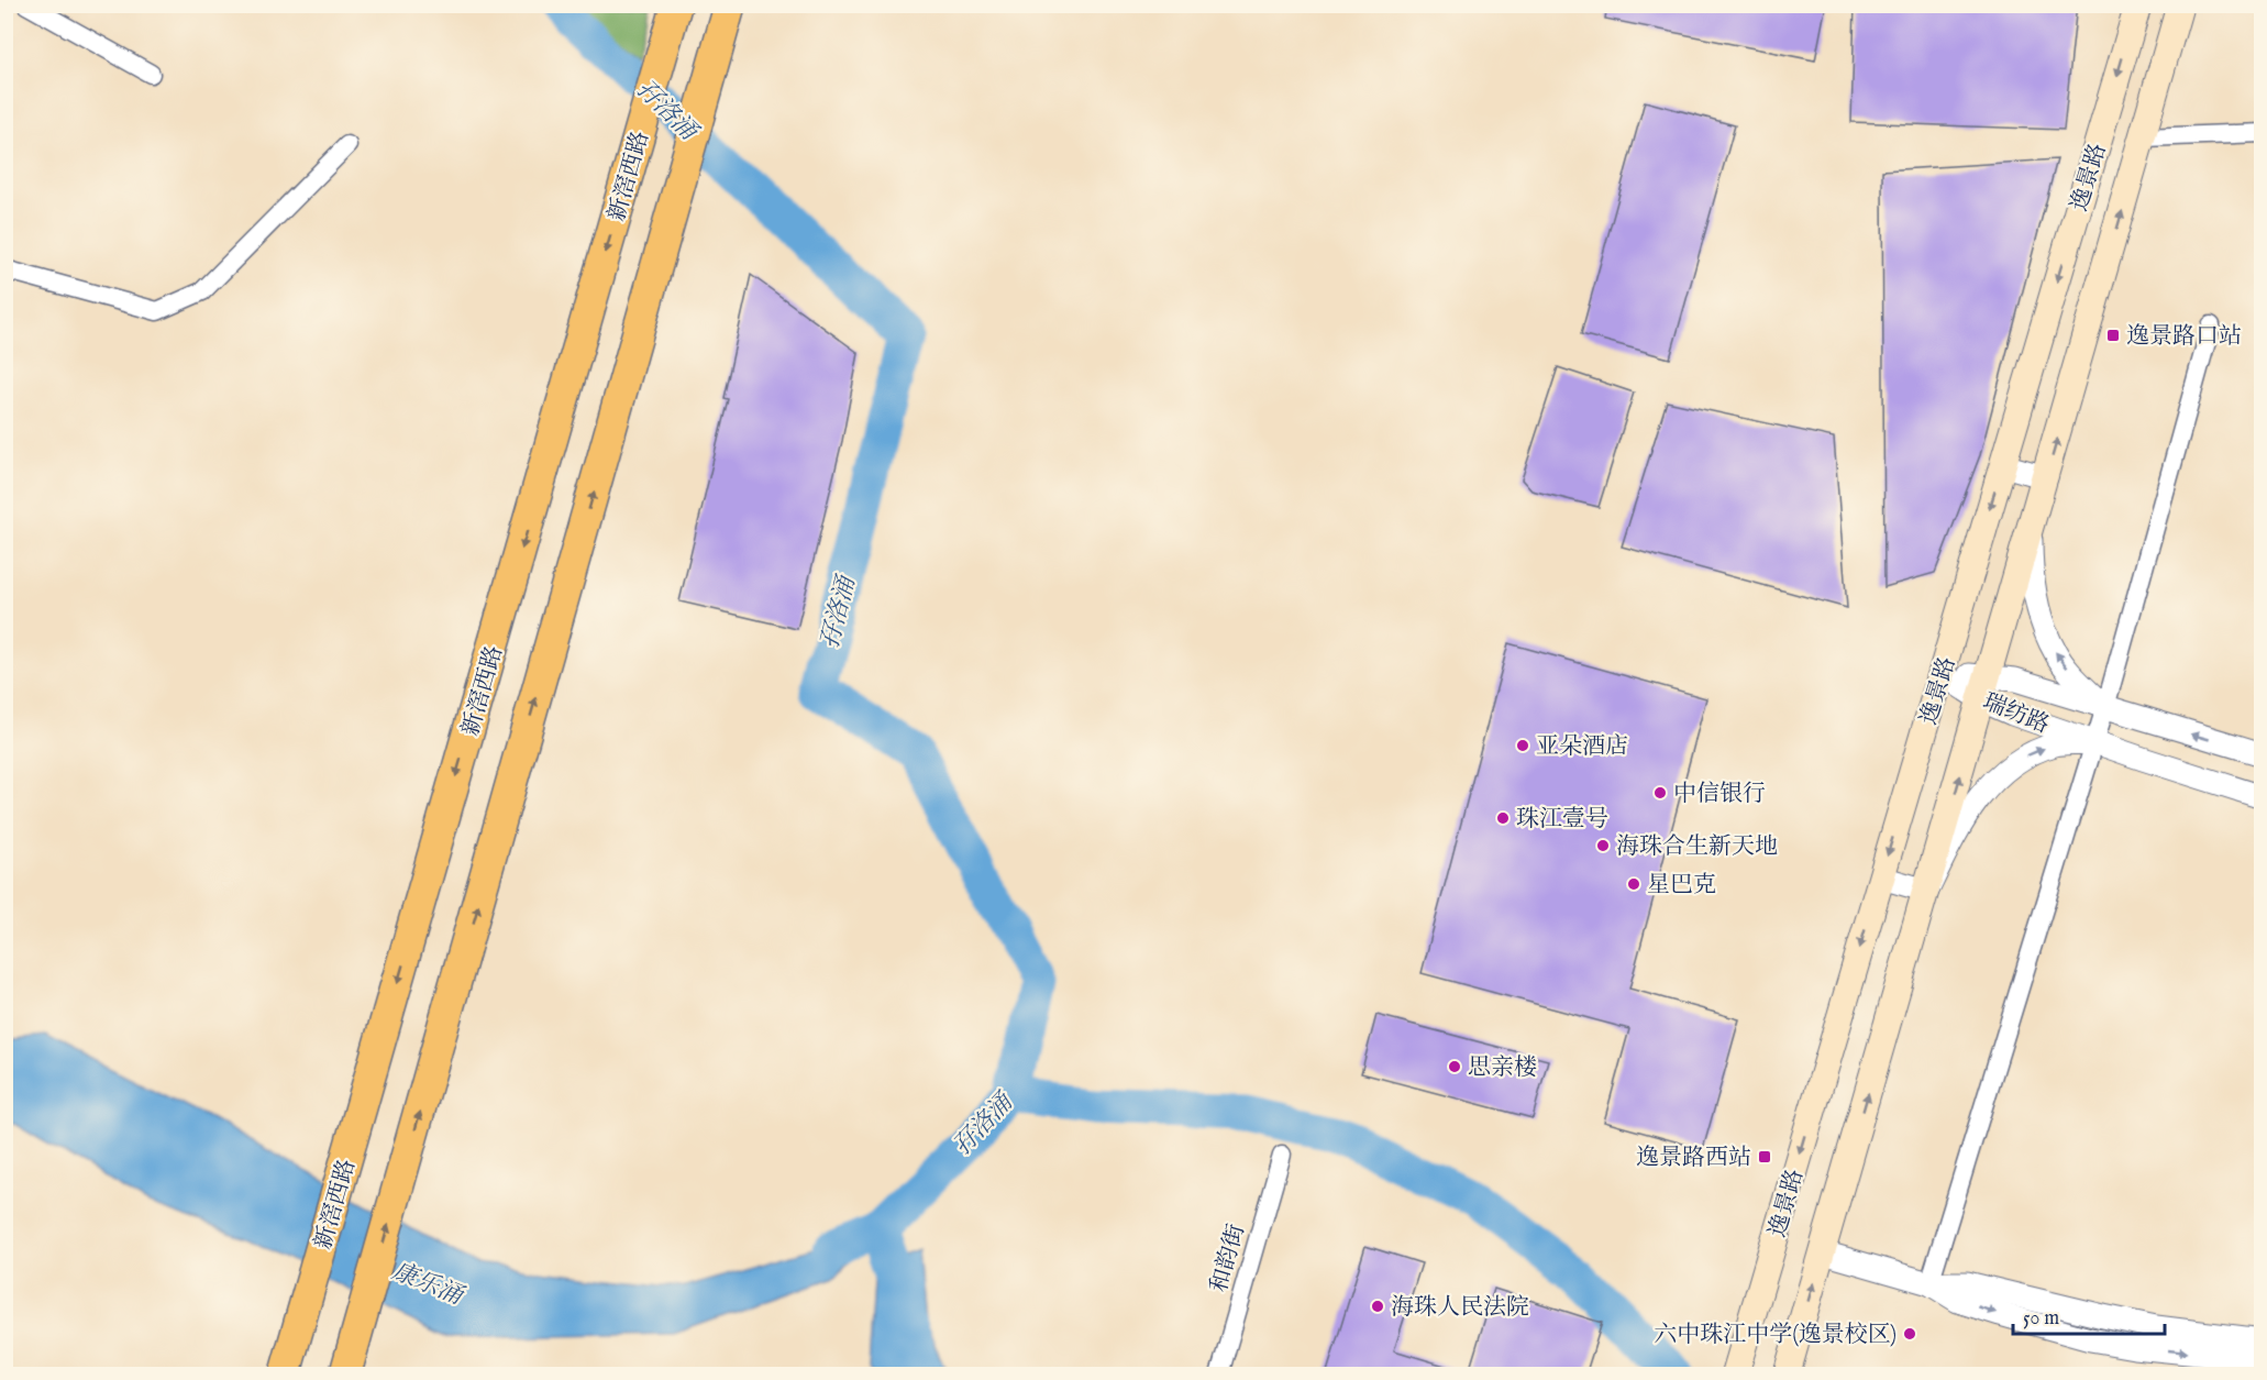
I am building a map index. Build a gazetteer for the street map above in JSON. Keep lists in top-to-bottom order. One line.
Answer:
{"streets":{"highway":["新滘西路"],"main road":["逸景路"],"street":["瑞纺路","和韵街"]},"crossings":[["逸景路","瑞纺路"]],"water":["孖洛涌","康乐涌"],"places":{"transit":["逸景路口站","逸景路西站"],"other":["亚朵酒店","中信银行","珠江壹号","海珠合生新天地","星巴克","思亲楼","海珠人民法院","六中珠江中学(逸景校区)"]},"scale_bar":"50 m"}
